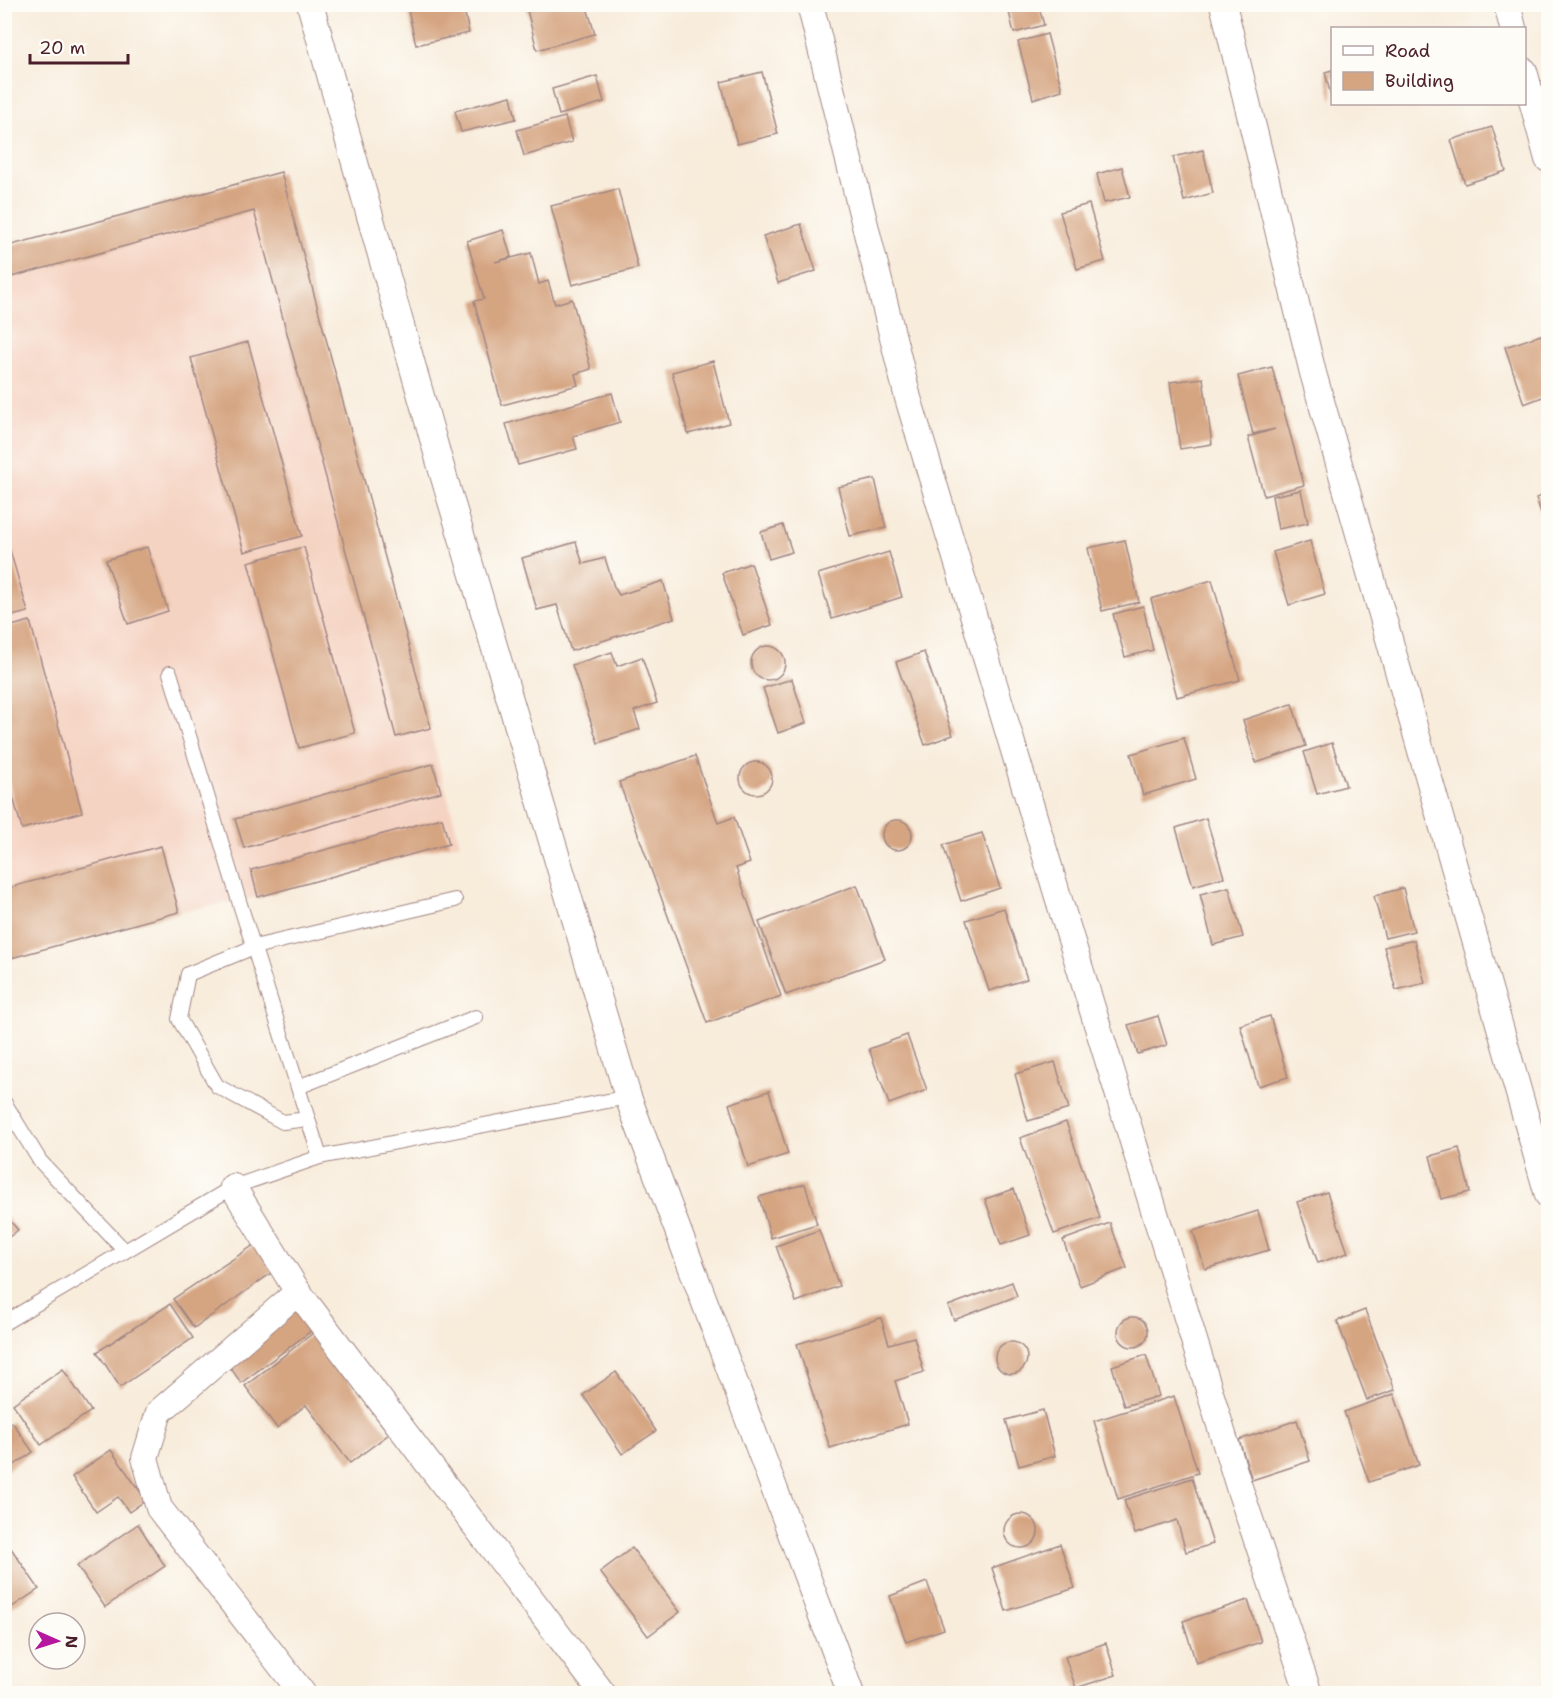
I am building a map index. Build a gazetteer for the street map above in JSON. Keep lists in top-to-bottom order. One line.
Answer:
{"legend":["Road","Building"],"scale_bar":"20 m","north":"right"}
